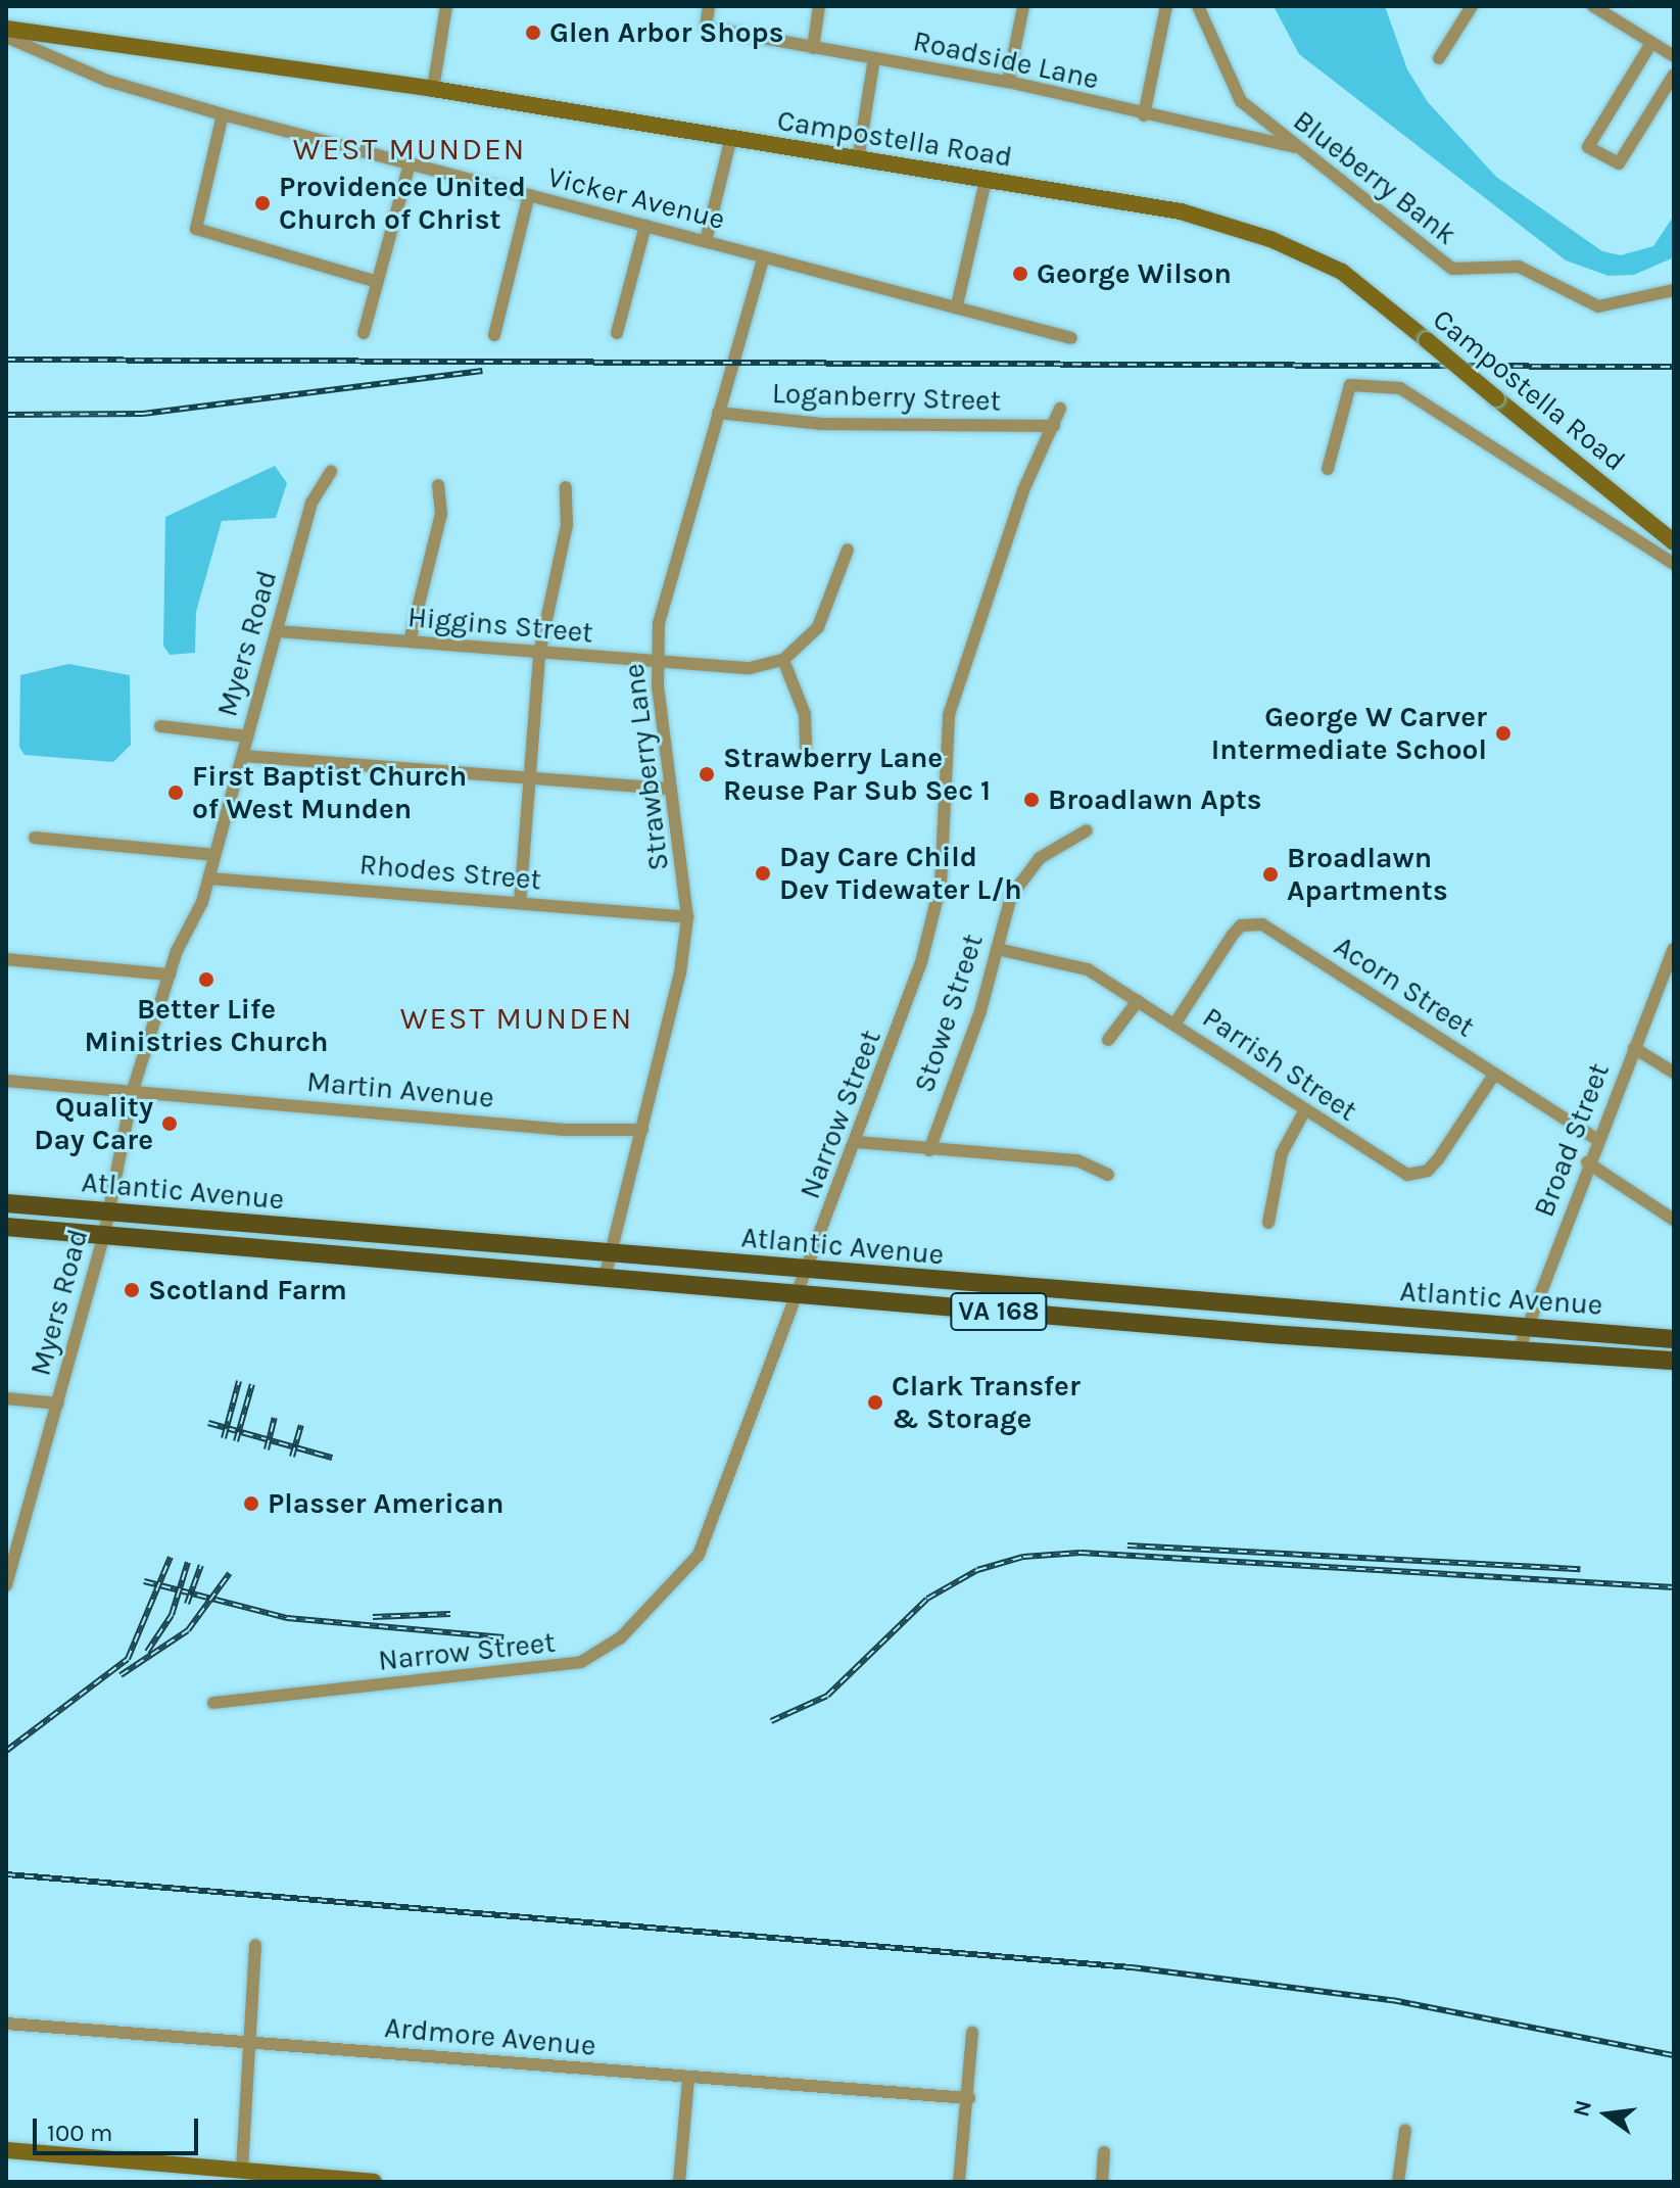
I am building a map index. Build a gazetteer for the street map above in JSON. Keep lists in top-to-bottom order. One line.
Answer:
{"streets":{"main road":["Campostella Road","Atlantic Avenue","VA 168"],"street":["Roadside Lane","Blueberry Bank","Vicker Avenue","Loganberry Street","Higgins Street","Myers Road","Strawberry Lane","Rhodes Street","Acorn Street","Stowe Street","Parrish Street","Martin Avenue","Narrow Street","Broad Street","Ardmore Avenue"]},"crossings":[["Roadside Lane","Blueberry Bank"],["Vicker Avenue","Strawberry Lane"],["Loganberry Street","Strawberry Lane"],["Loganberry Street","Narrow Street"],["Higgins Street","Myers Road"],["Higgins Street","Strawberry Lane"],["Myers Road","Rhodes Street"],["Myers Road","Martin Avenue"],["Myers Road","Atlantic Avenue"],["Strawberry Lane","Rhodes Street"],["Strawberry Lane","Martin Avenue"],["Strawberry Lane","Atlantic Avenue"],["Acorn Street","Parrish Street"],["Acorn Street","Broad Street"],["Stowe Street","Parrish Street"],["Narrow Street","Atlantic Avenue"],["Broad Street","Atlantic Avenue"]],"districts":["WEST MUNDEN","WEST MUNDEN"],"places":["Glen Arbor Shops","Providence United Church of Christ","George Wilson","George W Carver Intermediate School","Strawberry Lane Reuse Par Sub Sec 1","First Baptist Church of West Munden","Broadlawn Apts","Day Care Child Dev Tidewater L/h","Broadlawn Apartments","Better Life Ministries Church","Quality Day Care","Scotland Farm","Clark Transfer & Storage","Plasser American"],"scale_bar":"100 m","north":"left"}
